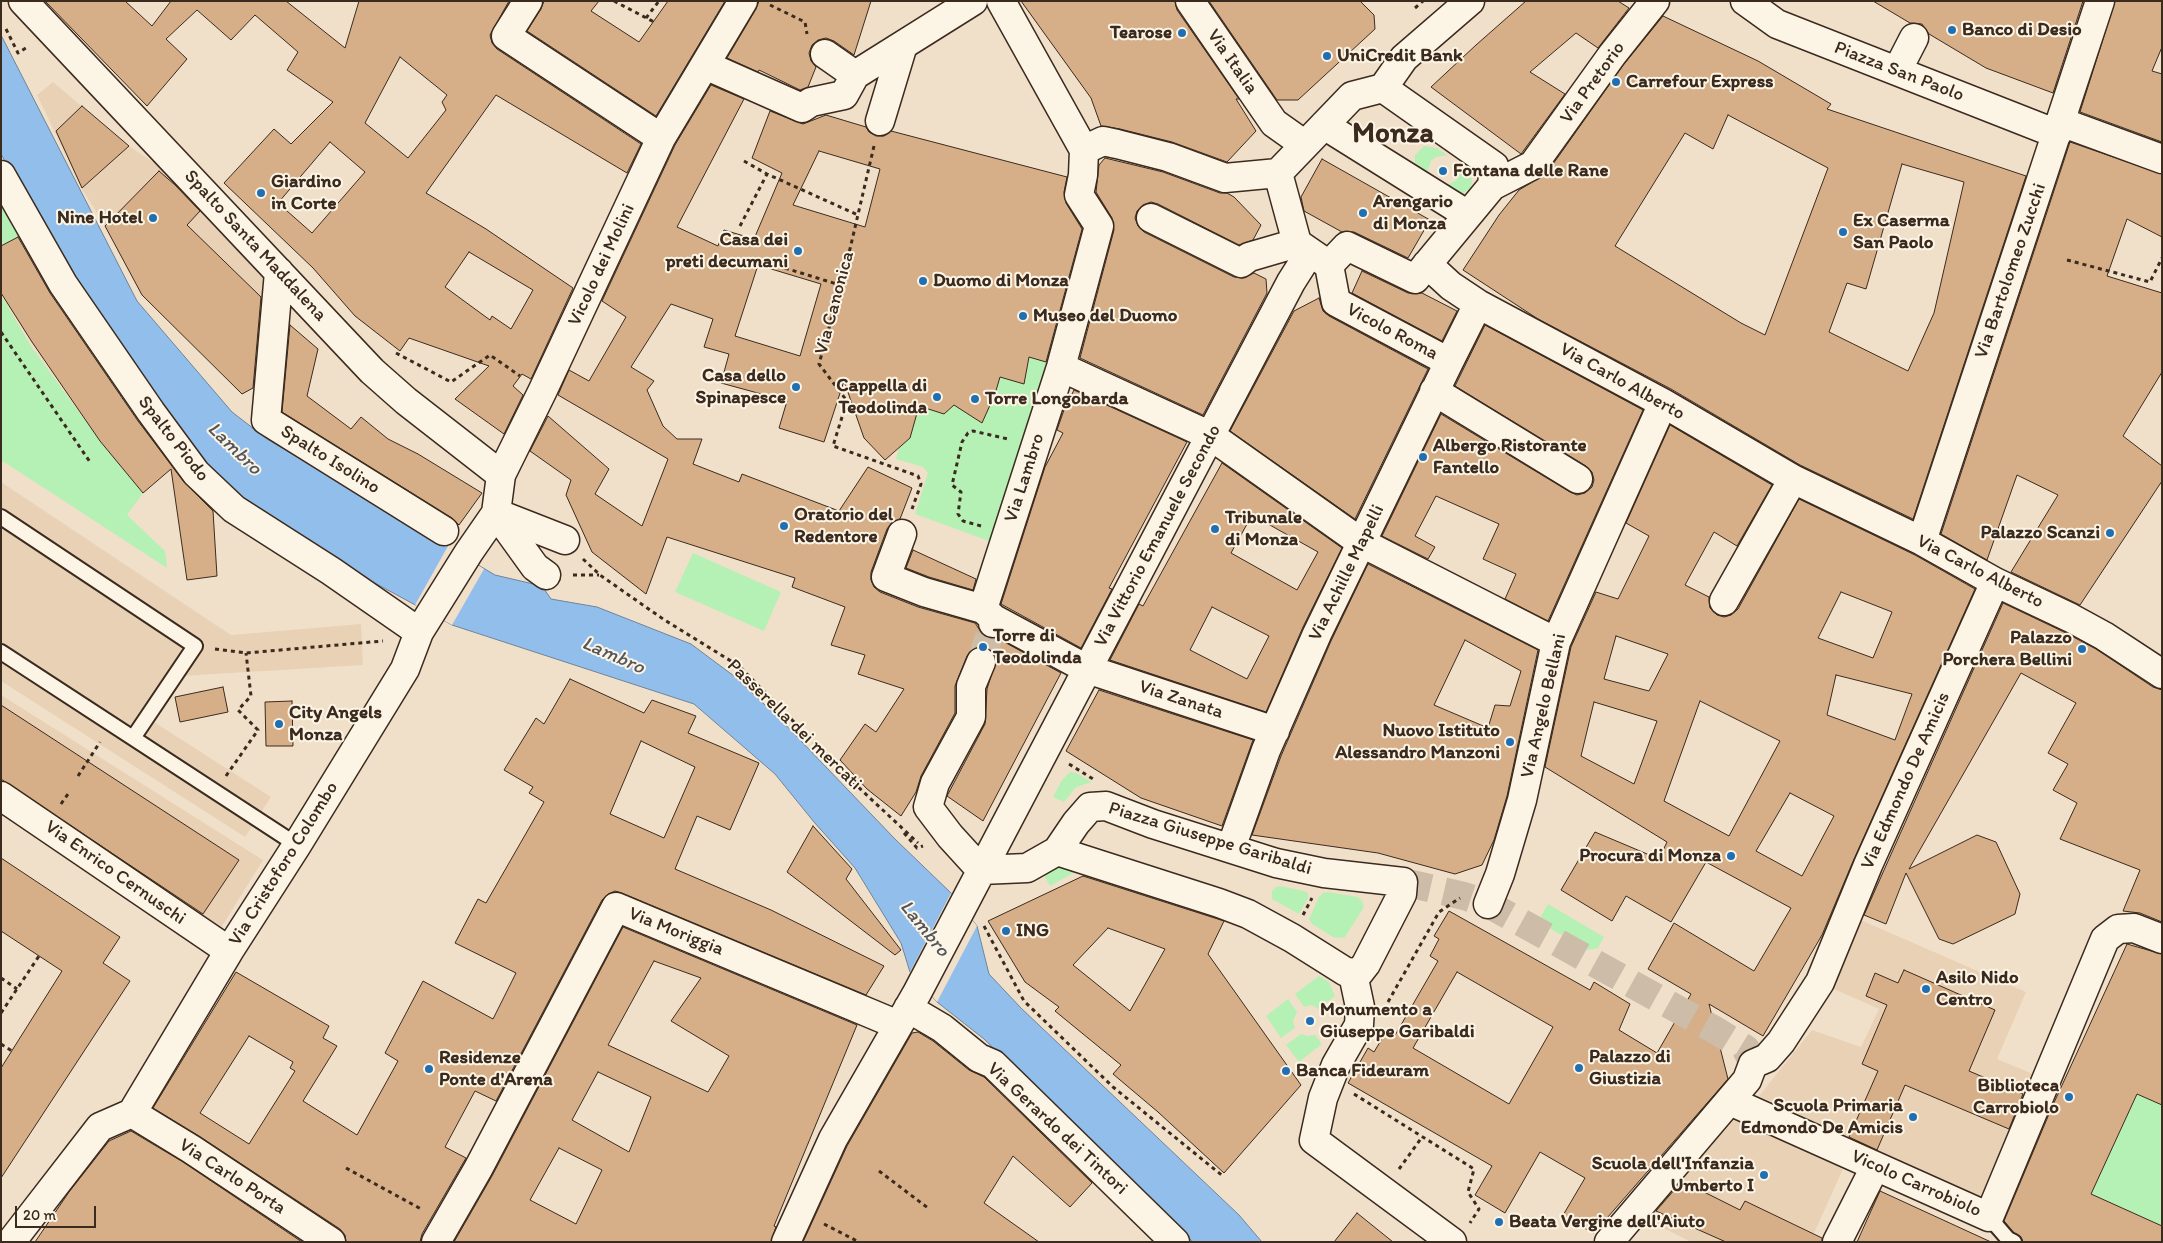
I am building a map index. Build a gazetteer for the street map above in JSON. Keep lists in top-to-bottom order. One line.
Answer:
{"streets":{"street":["Via Italia","Piazza San Paolo","Via Pretorio","Spalto Santa Maddalena","Vicolo dei Molini","Via Bartolomeo Zucchi","Vicolo Roma","Via Carlo Alberto","Spalto Piodo","Spalto Isolino","Via Lambro","Via Vittorio Emanuele Secondo","Via Achille Mapelli","Via Zanata","Via Angelo Bellani","Via Edmondo De Amicis","Piazza Giuseppe Garibaldi","Via Cristoforo Colombo","Via Enrico Cernuschi","Via Moriggia","Via Gerardo dei Tintori","Via Carlo Porta","Vicolo Carrobiolo"],"path":["Via Canonica","Passerella dei mercati"]},"crossings":[["Piazza San Paolo","Via Bartolomeo Zucchi"],["Spalto Santa Maddalena","Vicolo dei Molini"],["Spalto Santa Maddalena","Spalto Isolino"],["Vicolo dei Molini","Via Cristoforo Colombo"],["Via Bartolomeo Zucchi","Via Carlo Alberto"],["Vicolo Roma","Via Vittorio Emanuele Secondo"],["Vicolo Roma","Via Achille Mapelli"],["Via Carlo Alberto","Via Vittorio Emanuele Secondo"],["Via Carlo Alberto","Via Achille Mapelli"],["Via Carlo Alberto","Via Angelo Bellani"],["Via Carlo Alberto","Via Edmondo De Amicis"],["Spalto Piodo","Via Cristoforo Colombo"],["Via Lambro","Via Zanata"],["Via Vittorio Emanuele Secondo","Via Zanata"],["Via Vittorio Emanuele Secondo","Piazza Giuseppe Garibaldi"],["Via Vittorio Emanuele Secondo","Via Moriggia"],["Via Vittorio Emanuele Secondo","Via Gerardo dei Tintori"],["Via Achille Mapelli","Via Zanata"],["Via Achille Mapelli","Piazza Giuseppe Garibaldi"],["Via Edmondo De Amicis","Vicolo Carrobiolo"],["Via Cristoforo Colombo","Via Enrico Cernuschi"],["Via Cristoforo Colombo","Via Carlo Porta"],["Via Moriggia","Via Gerardo dei Tintori"]],"districts":["Monza"],"water":["Lambro"],"places":["Banco di Desio","Tearose","UniCredit Bank","Carrefour Express","Fontana delle Rane","Giardino in Corte","Arengario di Monza","Nine Hotel","Ex Caserma San Paolo","Casa dei preti decumani","Duomo di Monza","Museo del Duomo","Casa dello Spinapesce","Cappella di Teodolinda","Torre Longobarda","Albergo Ristorante Fantello","Oratorio del Redentore","Tribunale di Monza","Palazzo Scanzi","Torre di Teodolinda","Palazzo Porchera Bellini","City Angels Monza","Nuovo Istituto Alessandro Manzoni","Procura di Monza","ING","Asilo Nido Centro","Monumento a Giuseppe Garibaldi","Palazzo di Giustizia","Residenze Ponte d'Arena","Banca Fideuram","Biblioteca Carrobiolo","Scuola Primaria Edmondo De Amicis","Scuola dell'Infanzia Umberto I","Beata Vergine dell'Aiuto"],"scale_bar":"20 m"}
